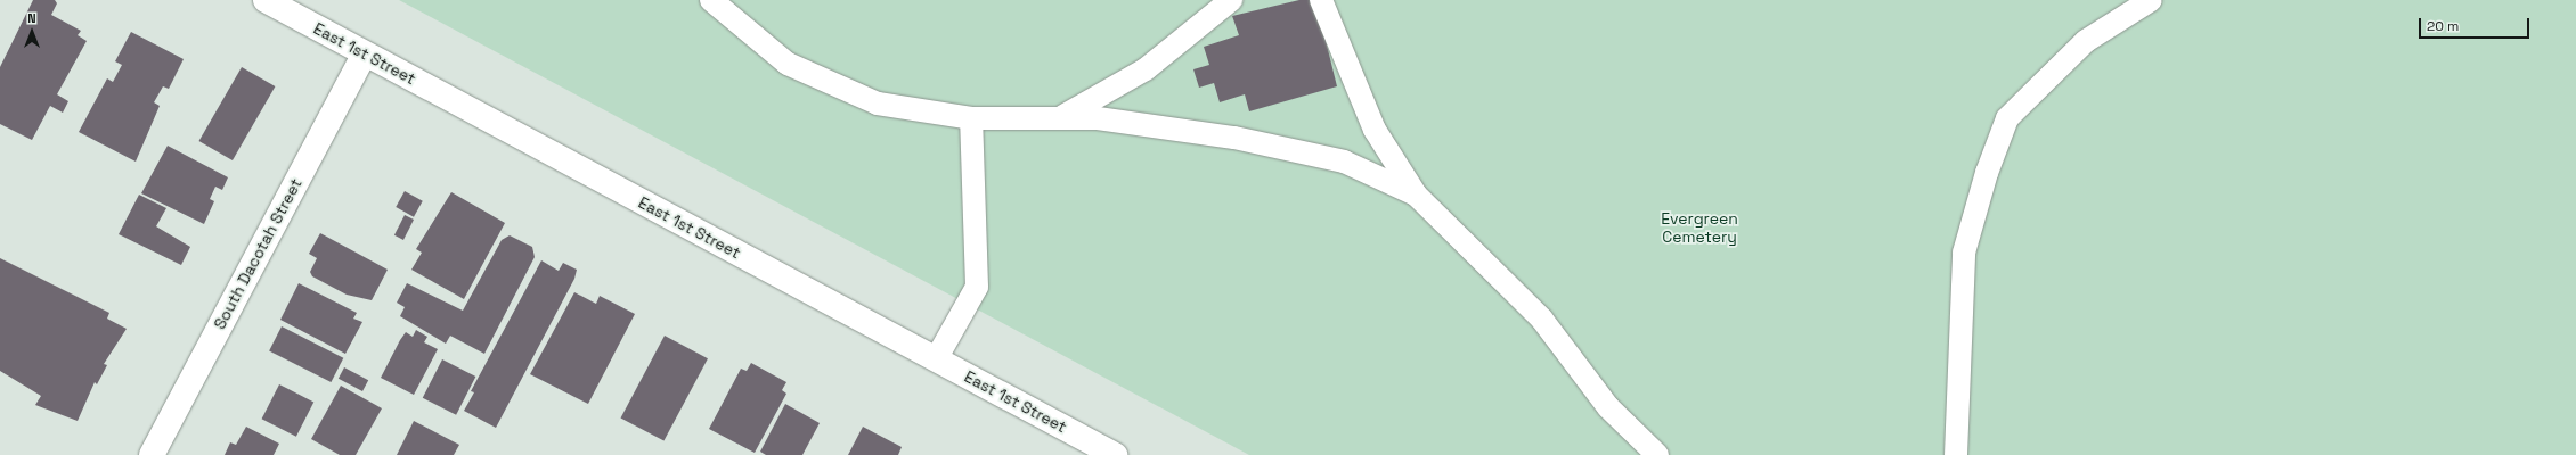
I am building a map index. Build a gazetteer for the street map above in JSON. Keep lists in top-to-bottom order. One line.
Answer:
{"streets":{"street":["East 1st Street","South Dacotah Street"]},"crossings":[["East 1st Street","South Dacotah Street"]],"parks":["Evergreen Cemetery"],"scale_bar":"20 m","north":"top"}
